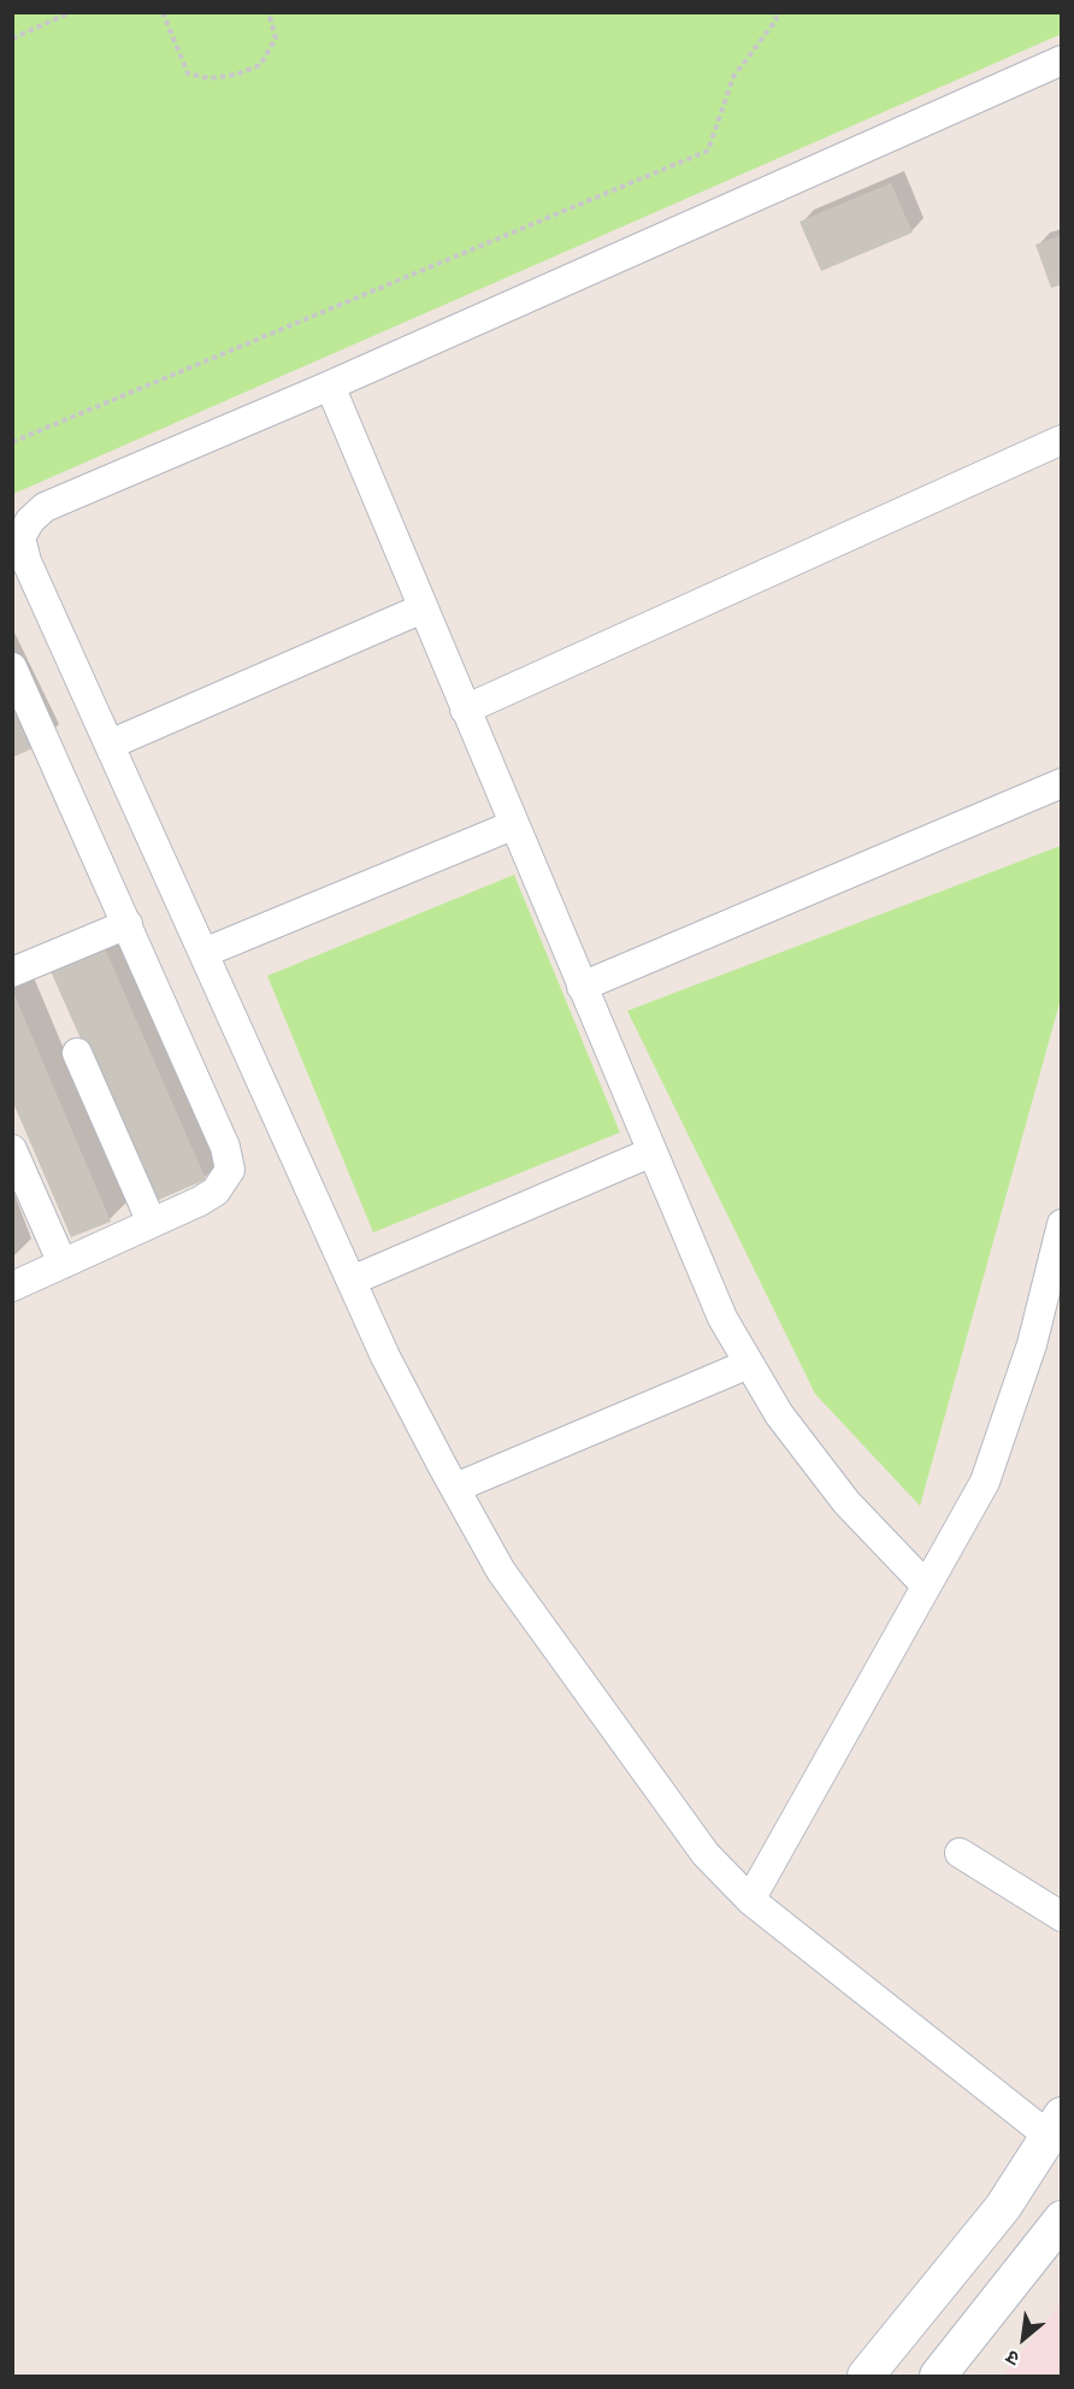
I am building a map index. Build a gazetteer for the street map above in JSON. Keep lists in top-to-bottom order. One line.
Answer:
{"north":"bottom left"}
